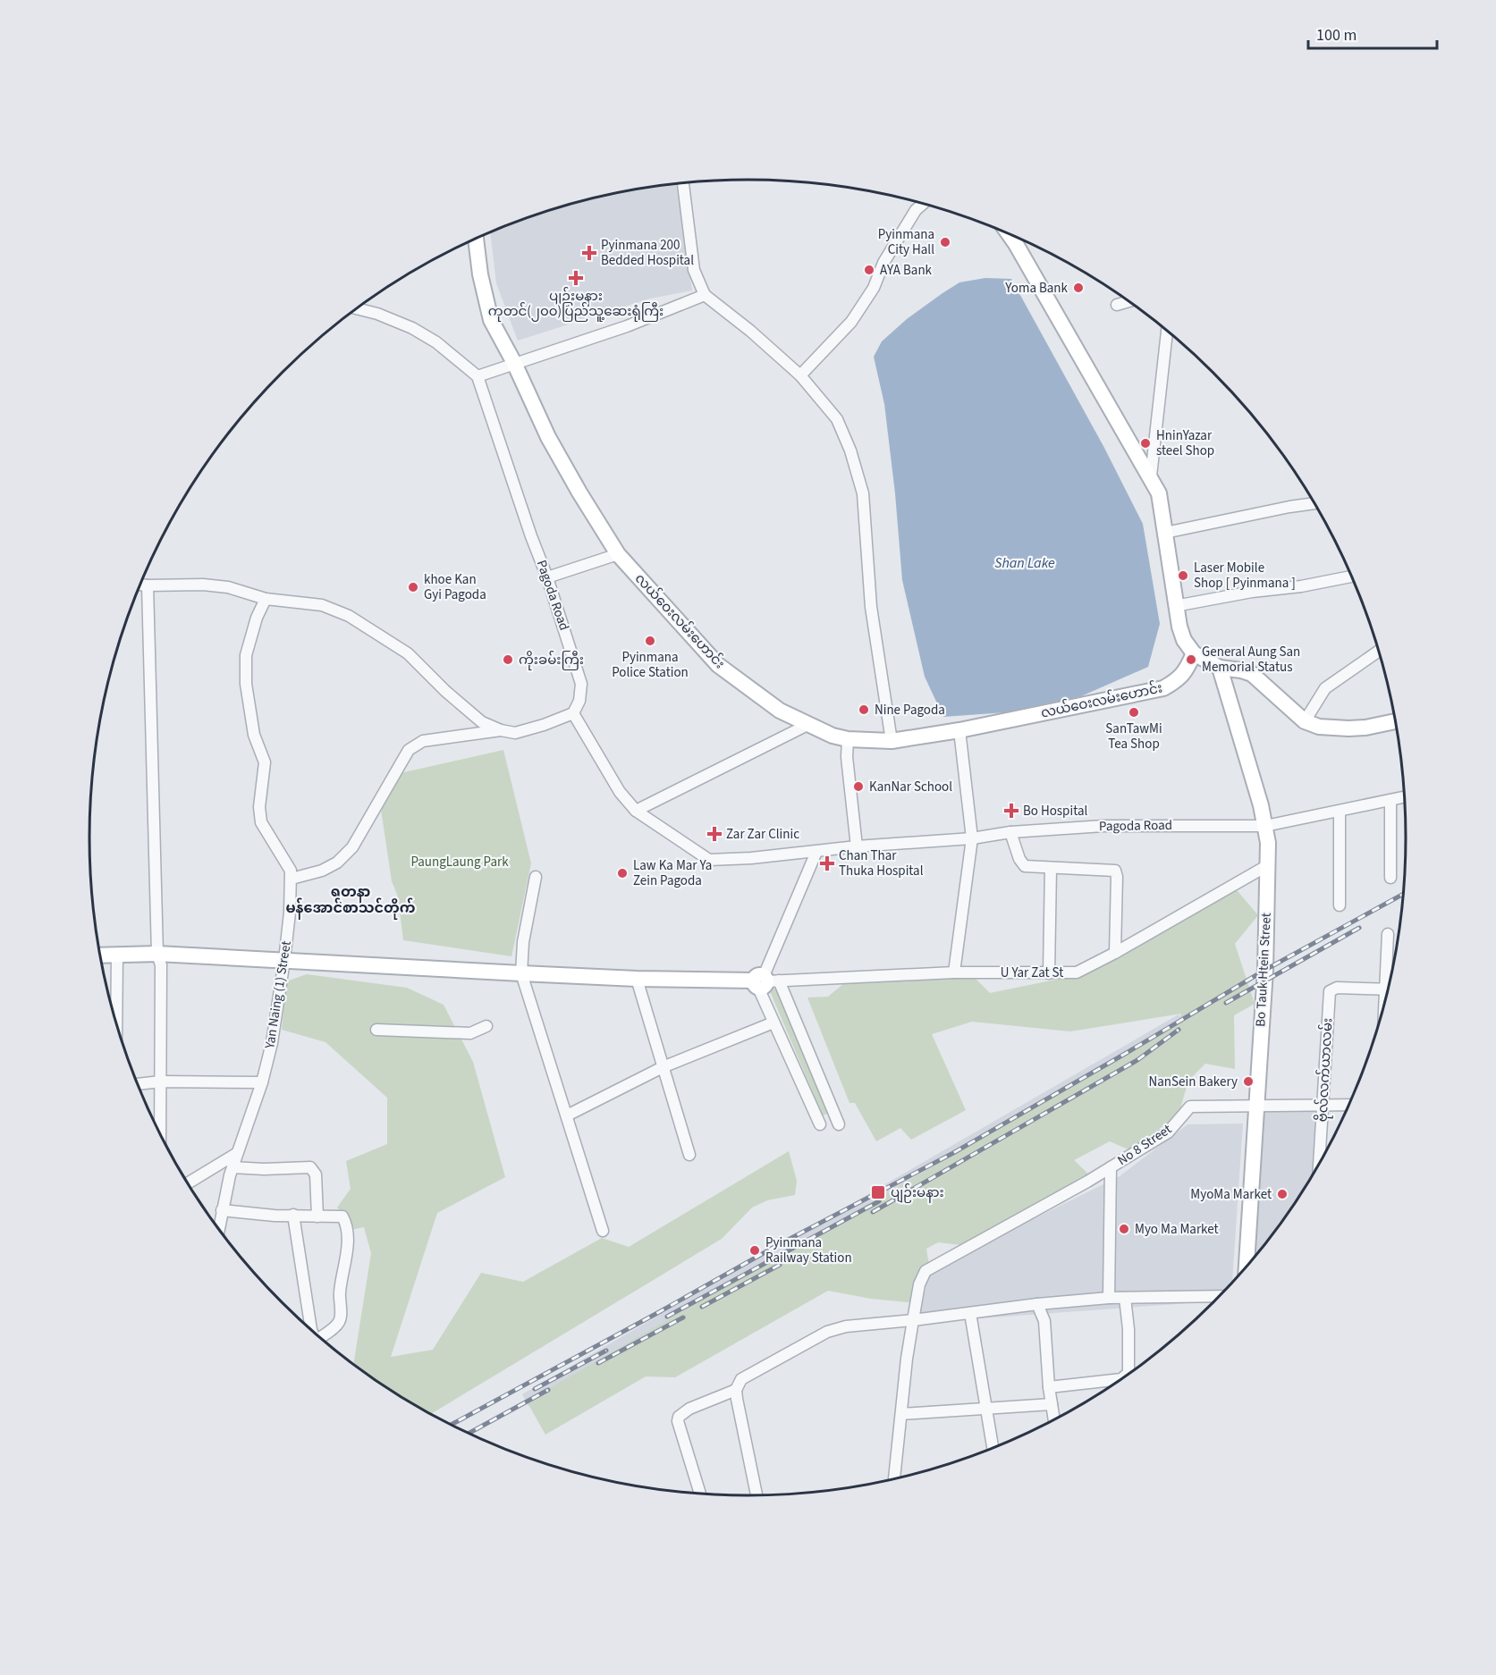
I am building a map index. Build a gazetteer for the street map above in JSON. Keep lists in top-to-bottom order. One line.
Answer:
{"streets":{"street":["Pagoda Road","လယ်ဝေးလမ်းဟောင်း","Bo Tauk Htein Street","U Yar Zat St","Yan Naing (1) Street","ဗိုလ်လက်ယာလမ်း","No 8 Street"]},"crossings":[["Pagoda Road","Bo Tauk Htein Street"],["Bo Tauk Htein Street","U Yar Zat St"],["Bo Tauk Htein Street","No 8 Street"],["ဗိုလ်လက်ယာလမ်း","No 8 Street"]],"districts":["ရတနာ မန်အောင်စာသင်တိုက်"],"water":["Shan Lake"],"parks":["PaungLaung Park"],"places":{"other":["Pyinmana City Hall","AYA Bank","Yoma Bank","HninYazar steel Shop","Laser Mobile Shop [ Pyinmana ]","khoe Kan Gyi Pagoda","Pyinmana Police Station","ကိုးခမ်းကြီး","General Aung San Memorial Status","Nine Pagoda","SanTawMi Tea Shop","KanNar School","Law Ka Mar Ya Zein Pagoda","NanSein Bakery","MyoMa Market","Myo Ma Market","Pyinmana Railway Station"],"health":["Pyinmana 200 Bedded Hospital","ပျဉ်းမနား ကုတင်(၂၀၀)ပြည်သူ့ဆေးရုံကြီး","Bo Hospital","Zar Zar Clinic","Chan Thar Thuka Hospital"],"transit":["ပျဉ်းမနား"]},"scale_bar":"100 m"}
